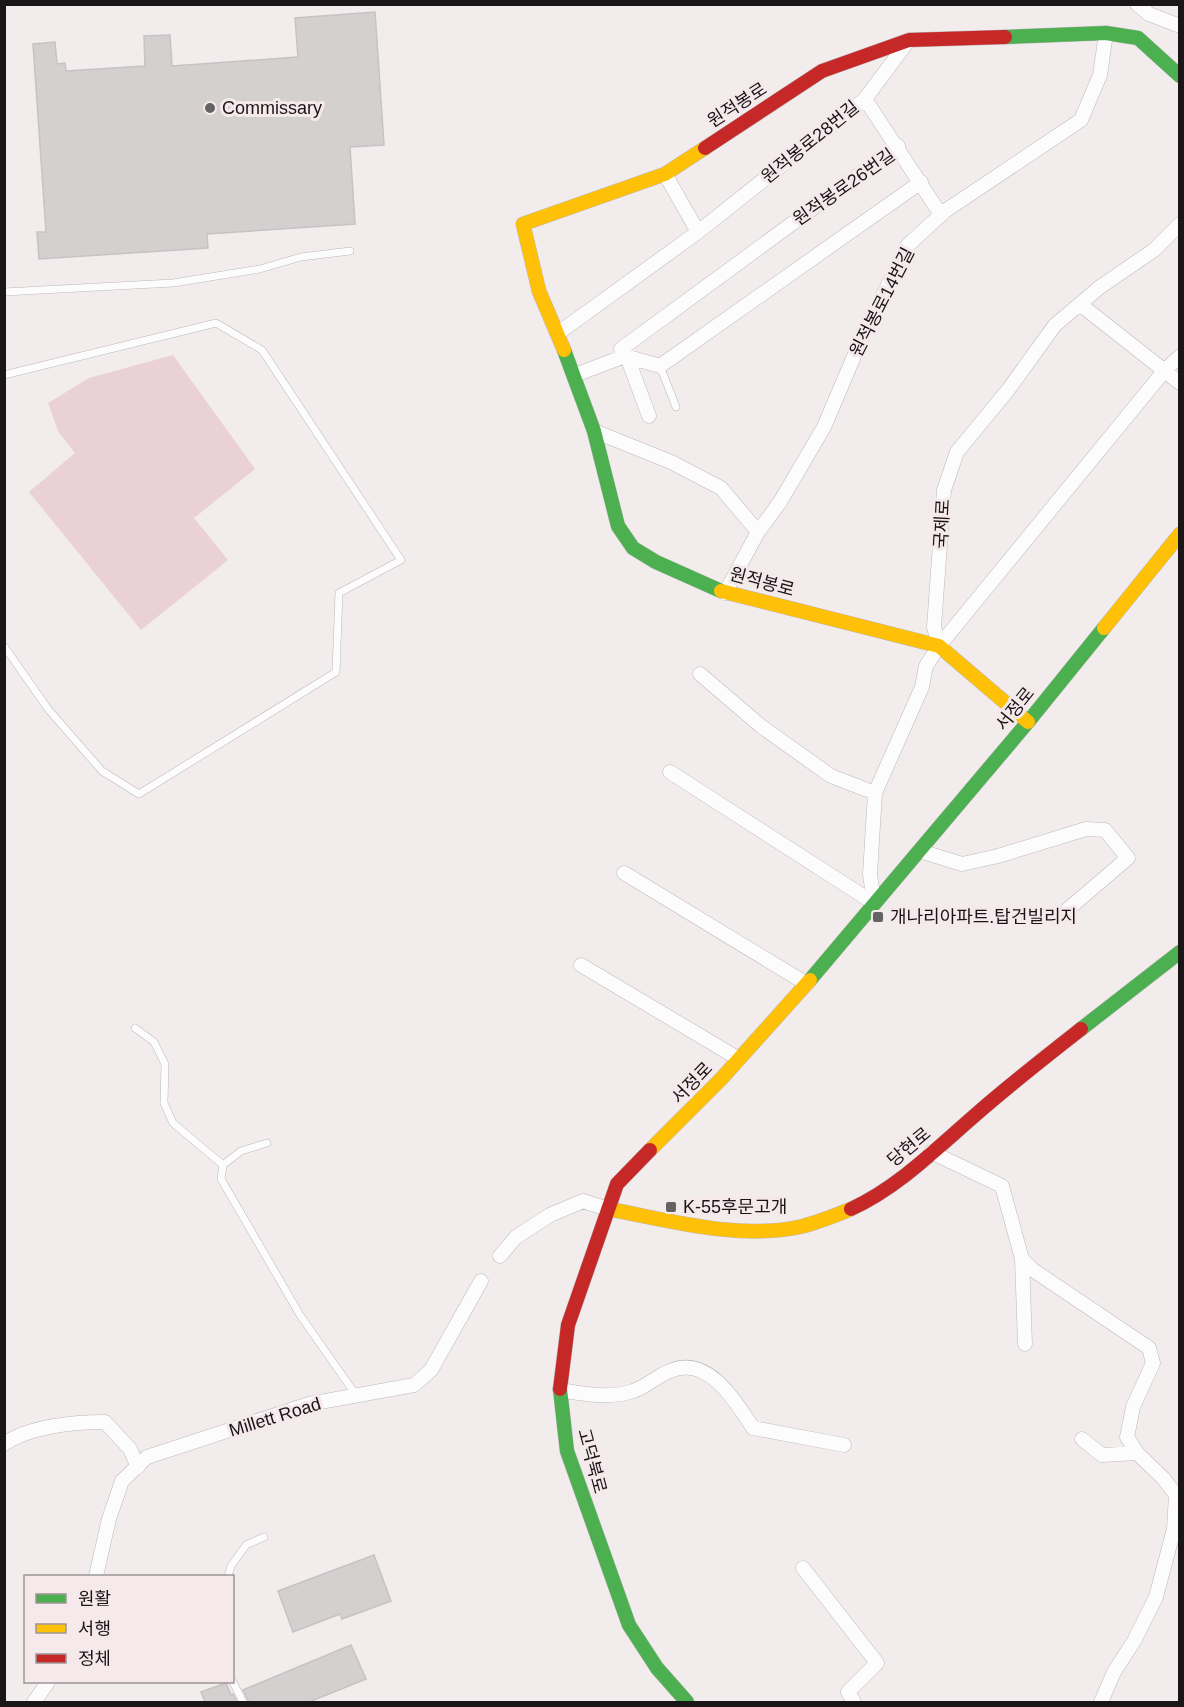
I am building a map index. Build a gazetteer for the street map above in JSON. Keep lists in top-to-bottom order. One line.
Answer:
{"streets":{"street":["원적봉로","원적봉로28번길","원적봉로26번길","원적봉로14번길","국제로","서정로","당현로","Millett Road","고덕북로"]},"crossings":[["원적봉로","원적봉로28번길"],["원적봉로","원적봉로14번길"],["원적봉로","국제로"],["원적봉로","서정로"],["원적봉로26번길","원적봉로14번길"],["서정로","당현로"],["서정로","고덕북로"],["당현로","고덕북로"]],"places":{"other":["Commissary"],"transit":["개나리아파트.탑건빌리지","K-55후문고개"]},"legend":["원활","서행","정체"]}
